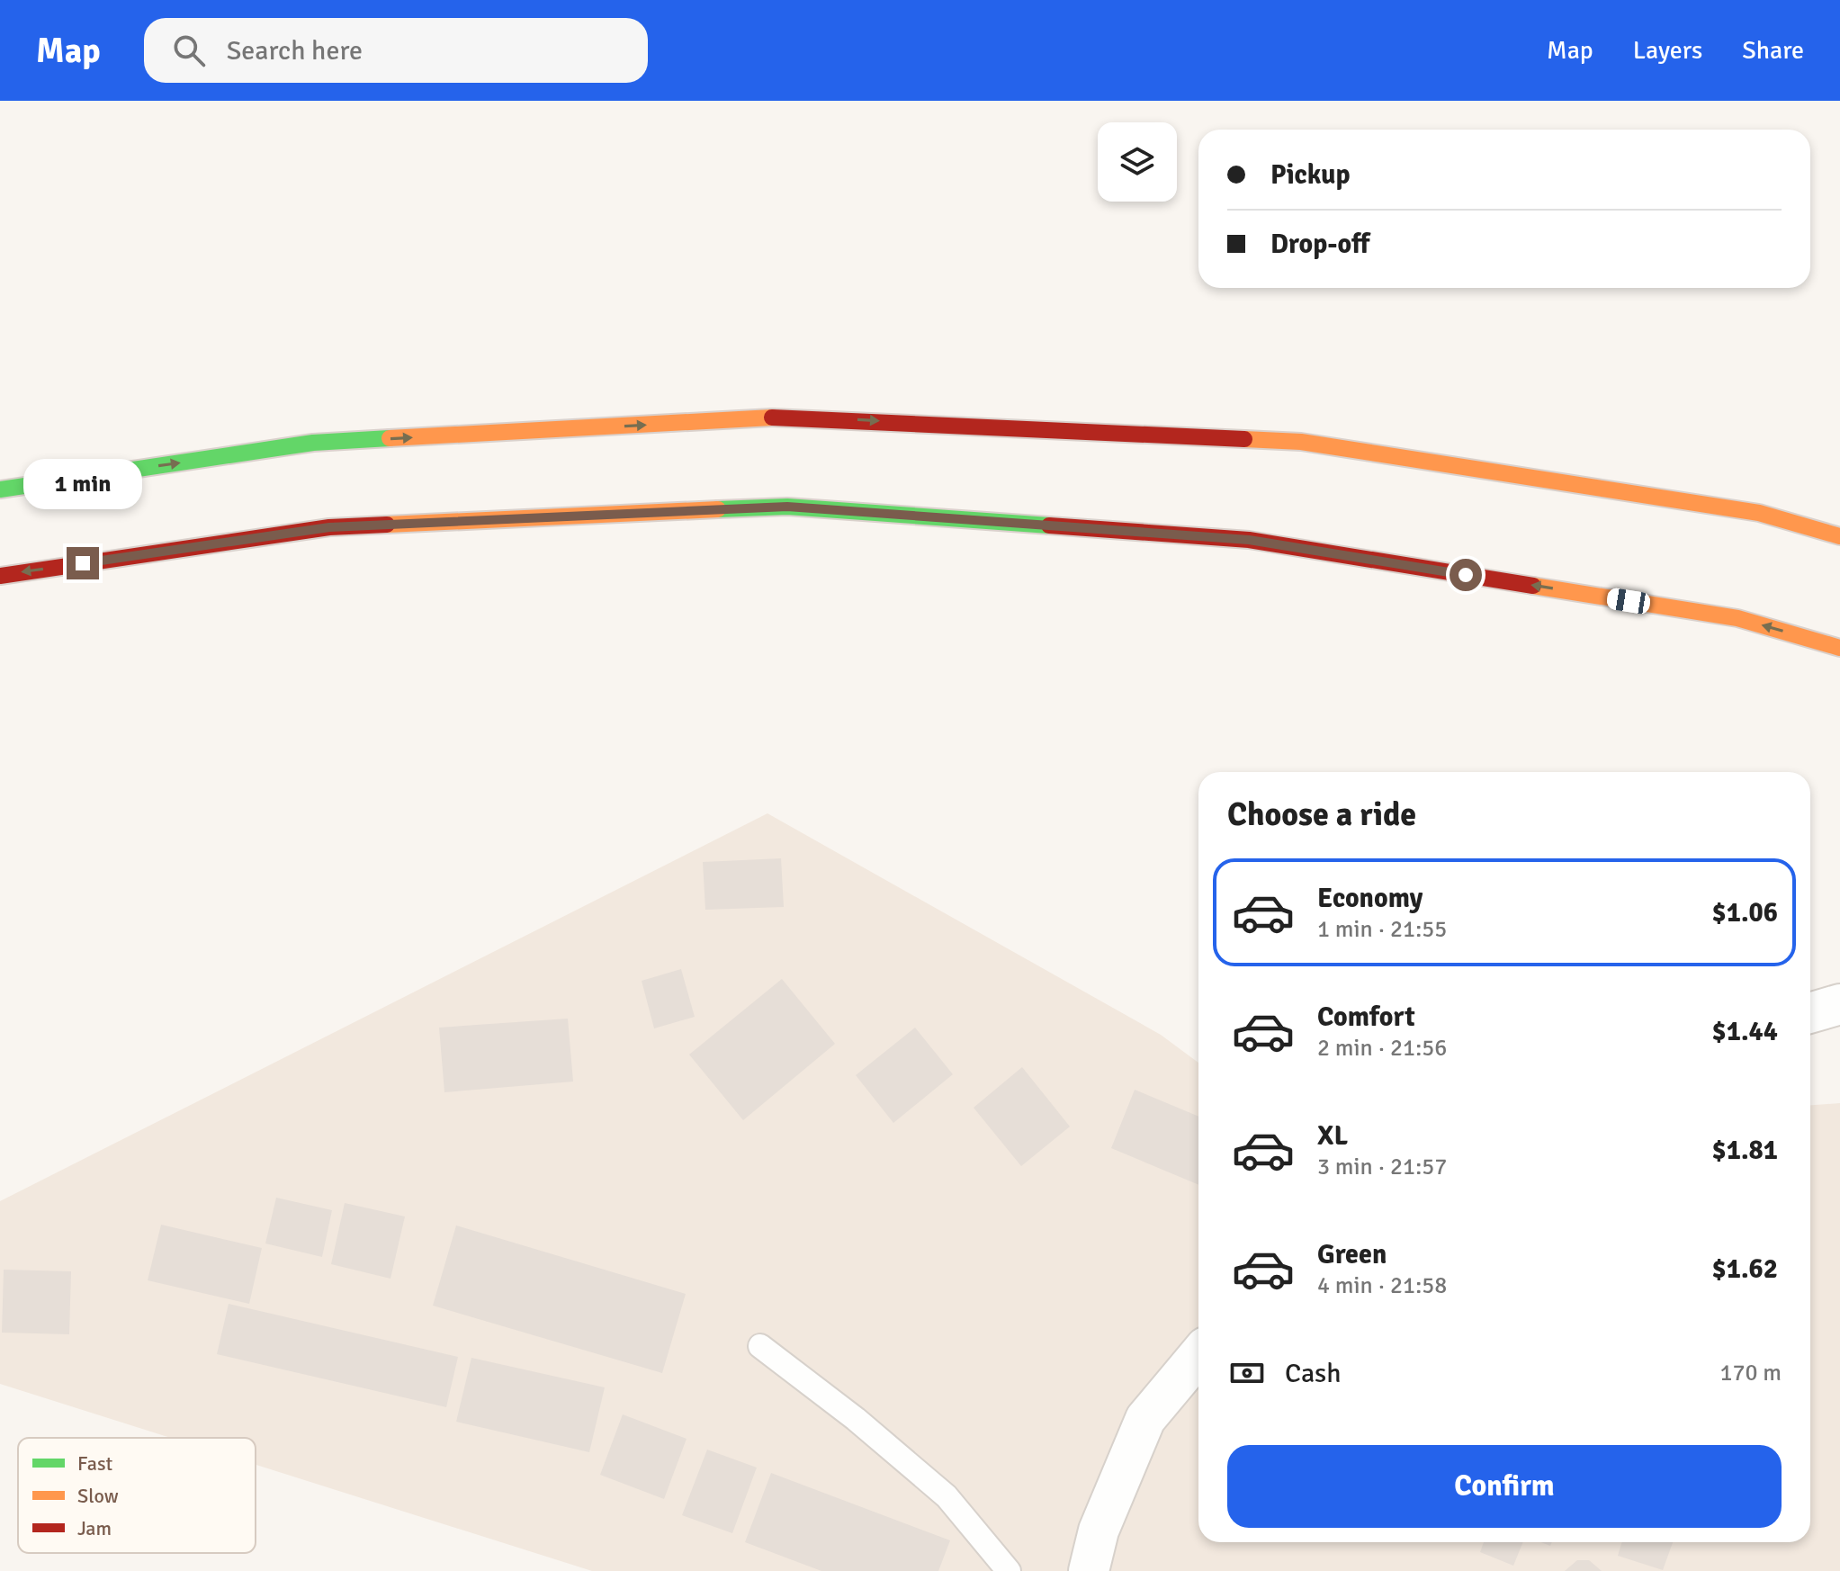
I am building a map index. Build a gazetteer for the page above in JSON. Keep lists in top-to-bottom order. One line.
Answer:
{"legend":["Fast","Slow","Jam"],"page":{"header":"Map","search":"Search here","nav":["Map","Layers","Share"],"banner":["Pickup","Drop-off"],"bubble":"1 min","heading":"Choose a ride","list":[{"name":"Economy","note":"1 min · 21:55","value":"$1.06"},{"name":"Comfort","note":"2 min · 21:56","value":"$1.44"},{"name":"XL","note":"3 min · 21:57","value":"$1.81"},{"name":"Green","note":"4 min · 21:58","value":"$1.62"}],"pay":["Cash","170 m"],"buttons":"Confirm"}}
